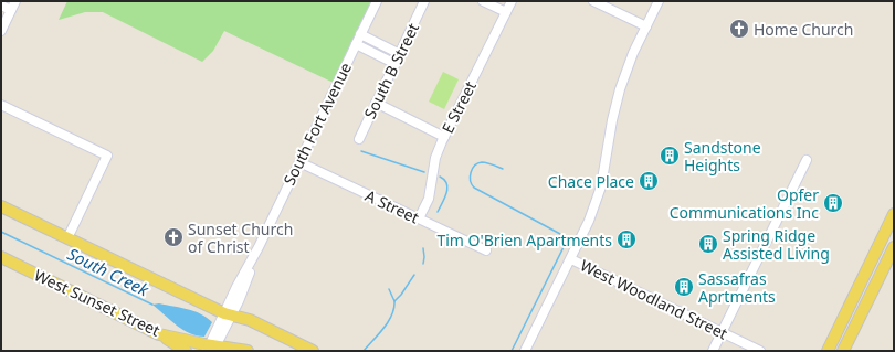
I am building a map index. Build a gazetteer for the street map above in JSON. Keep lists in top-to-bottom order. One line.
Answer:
{"streets":{"main road":["West Sunset Street"],"street":["South B Street","E Street","South Fort Avenue","A Street","West Woodland Street"]},"crossings":[["E Street","A Street"],["South Fort Avenue","A Street"],["South Fort Avenue","West Sunset Street"]],"water":["South Creek"],"places":{"church":["Home Church","Sunset Church of Christ"],"building":["Sandstone Heights","Chace Place","Opfer Communications Inc","Tim O'Brien Apartments","Spring Ridge Assisted Living","Sassafras Aprtments"]}}
